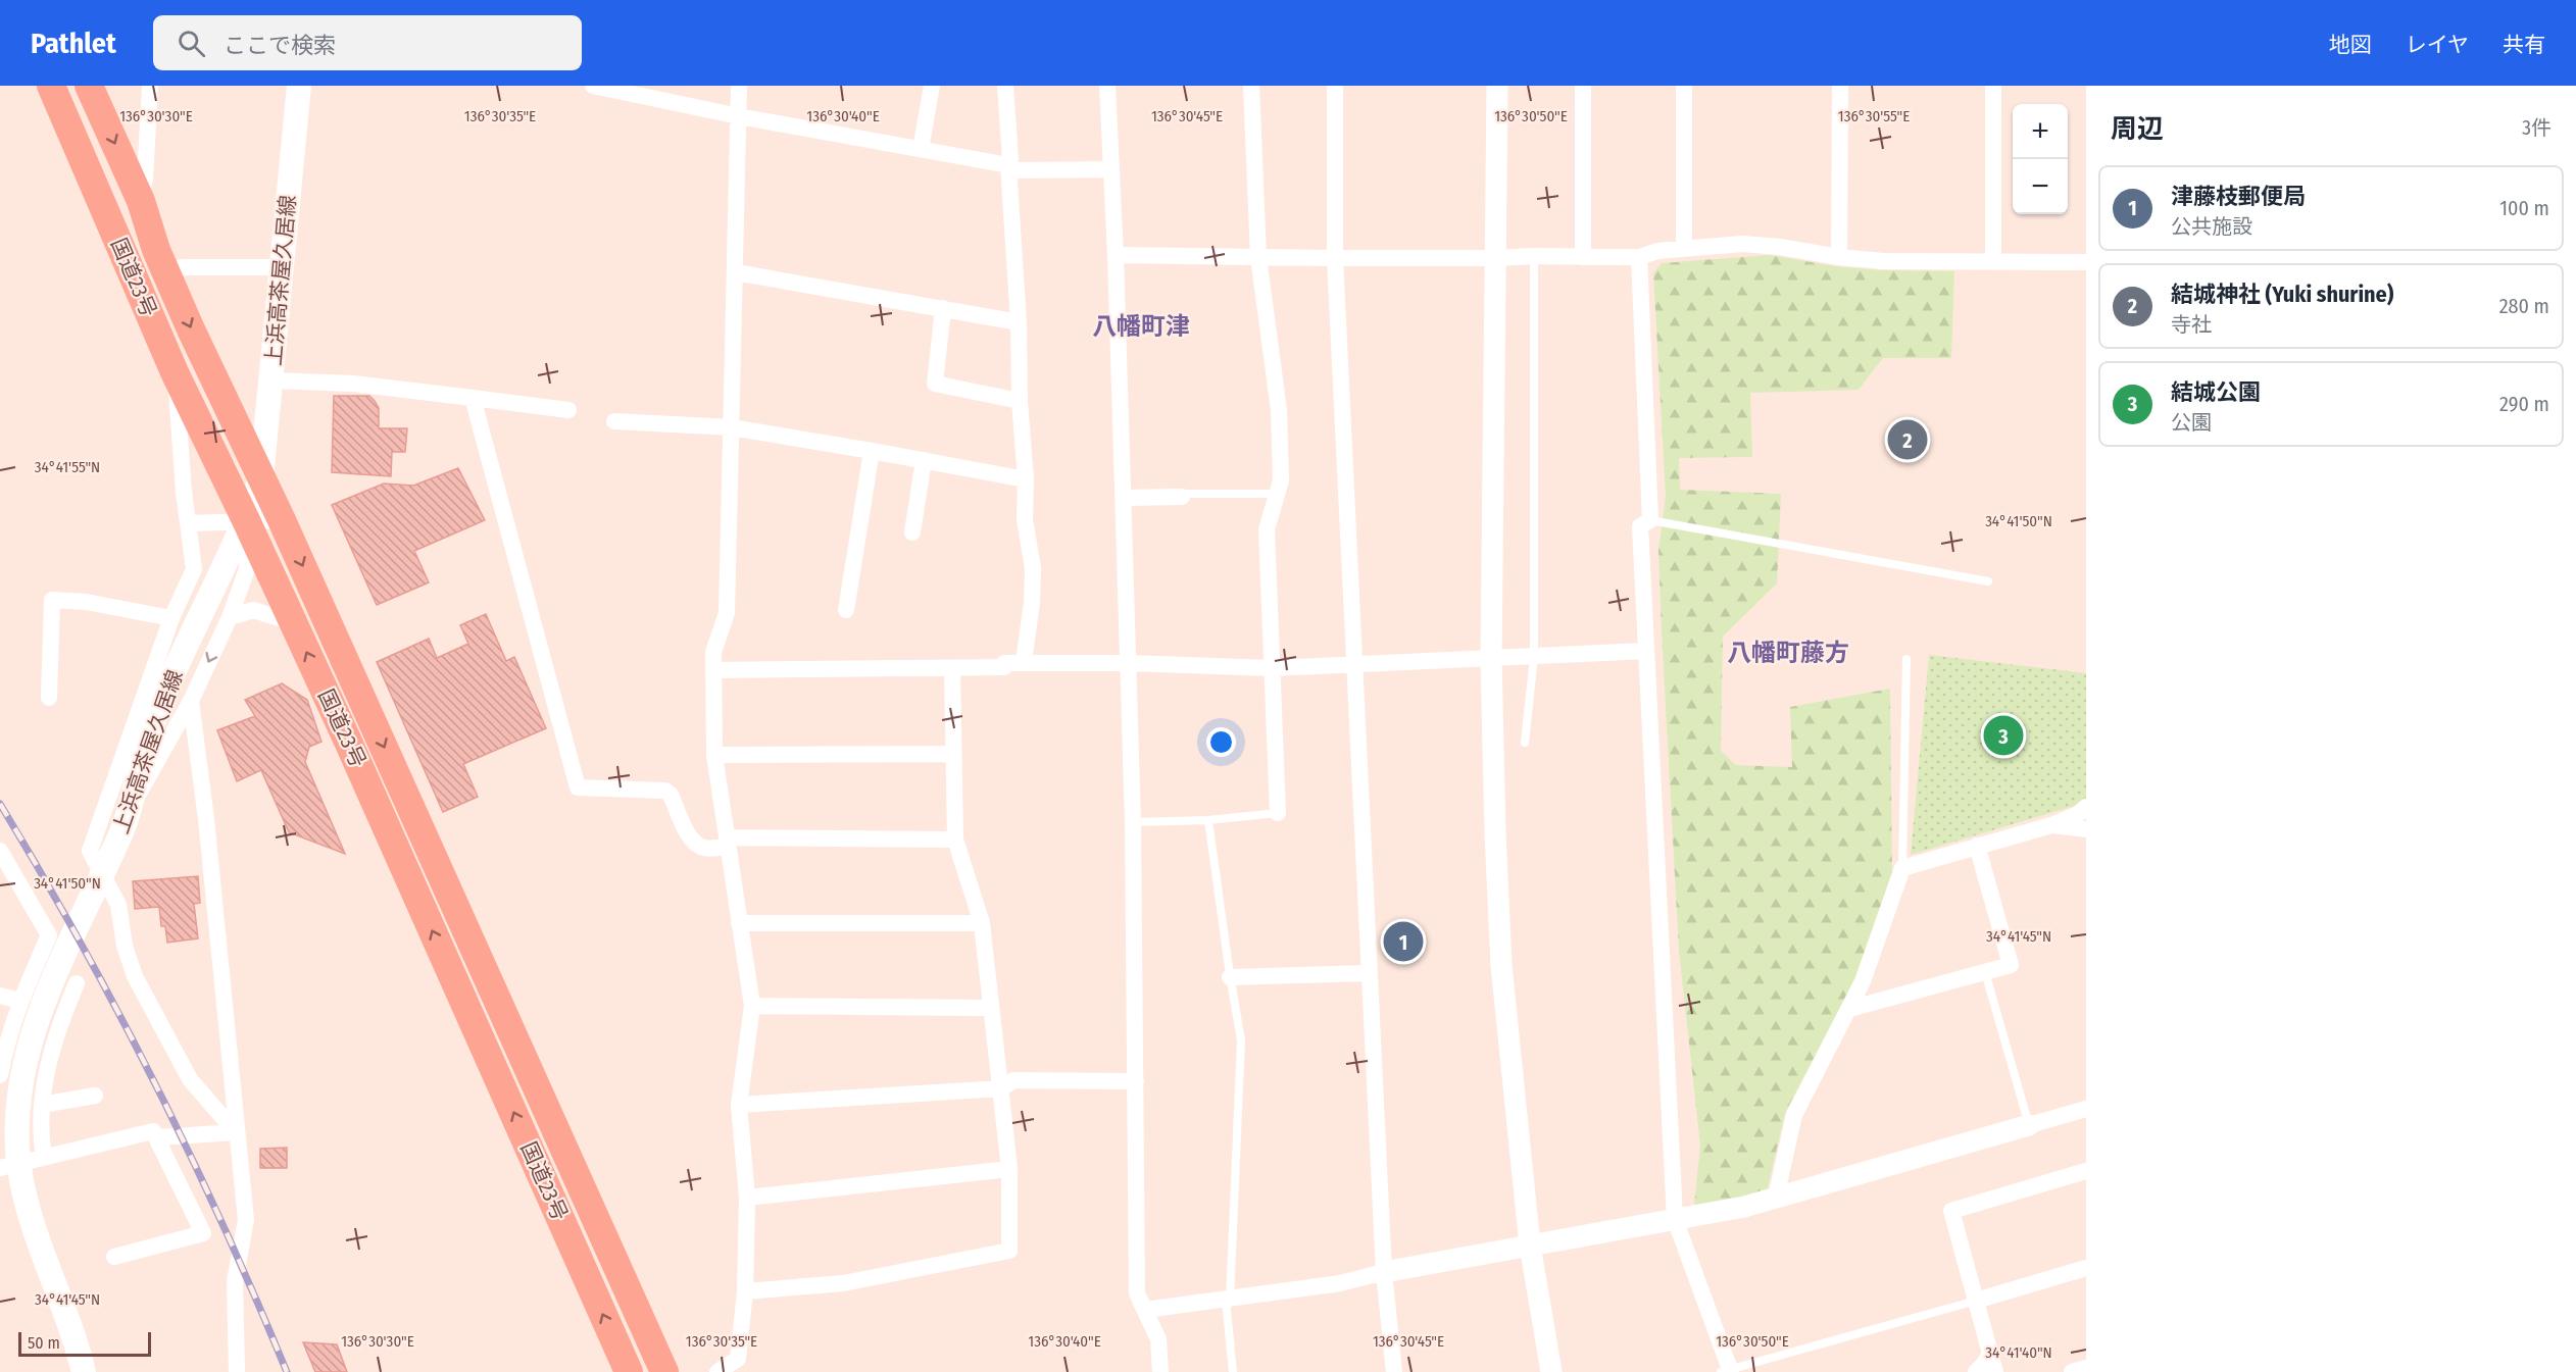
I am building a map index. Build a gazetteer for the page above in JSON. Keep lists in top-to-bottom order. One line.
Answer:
{"streets":{"highway":["国道23号"],"main road":["上浜高茶屋久居線"]},"crossings":[["国道23号","上浜高茶屋久居線"]],"districts":["八幡町津","八幡町藤方"],"scale_bar":"50 m","page":{"header":"Pathlet","search":"ここで検索","nav":["地図","レイヤ","共有"],"heading":["周辺","3件"],"map_buttons":["+","−"],"list":[{"mark":"1","name":"津藤枝郵便局","note":"公共施設","value":"100 m"},{"mark":"2","name":"結城神社 (Yuki shurine)","note":"寺社","value":"280 m"},{"mark":"3","name":"結城公園","note":"公園","value":"290 m"}],"pins":["2","3","1"],"scale":"50 m"},"coordinates":["136°30'30\"E","136°30'35\"E","136°30'40\"E","136°30'45\"E","136°30'50\"E","136°30'55\"E","34°41'55\"N","34°41'50\"N","34°41'45\"N","34°41'40\"N"]}
